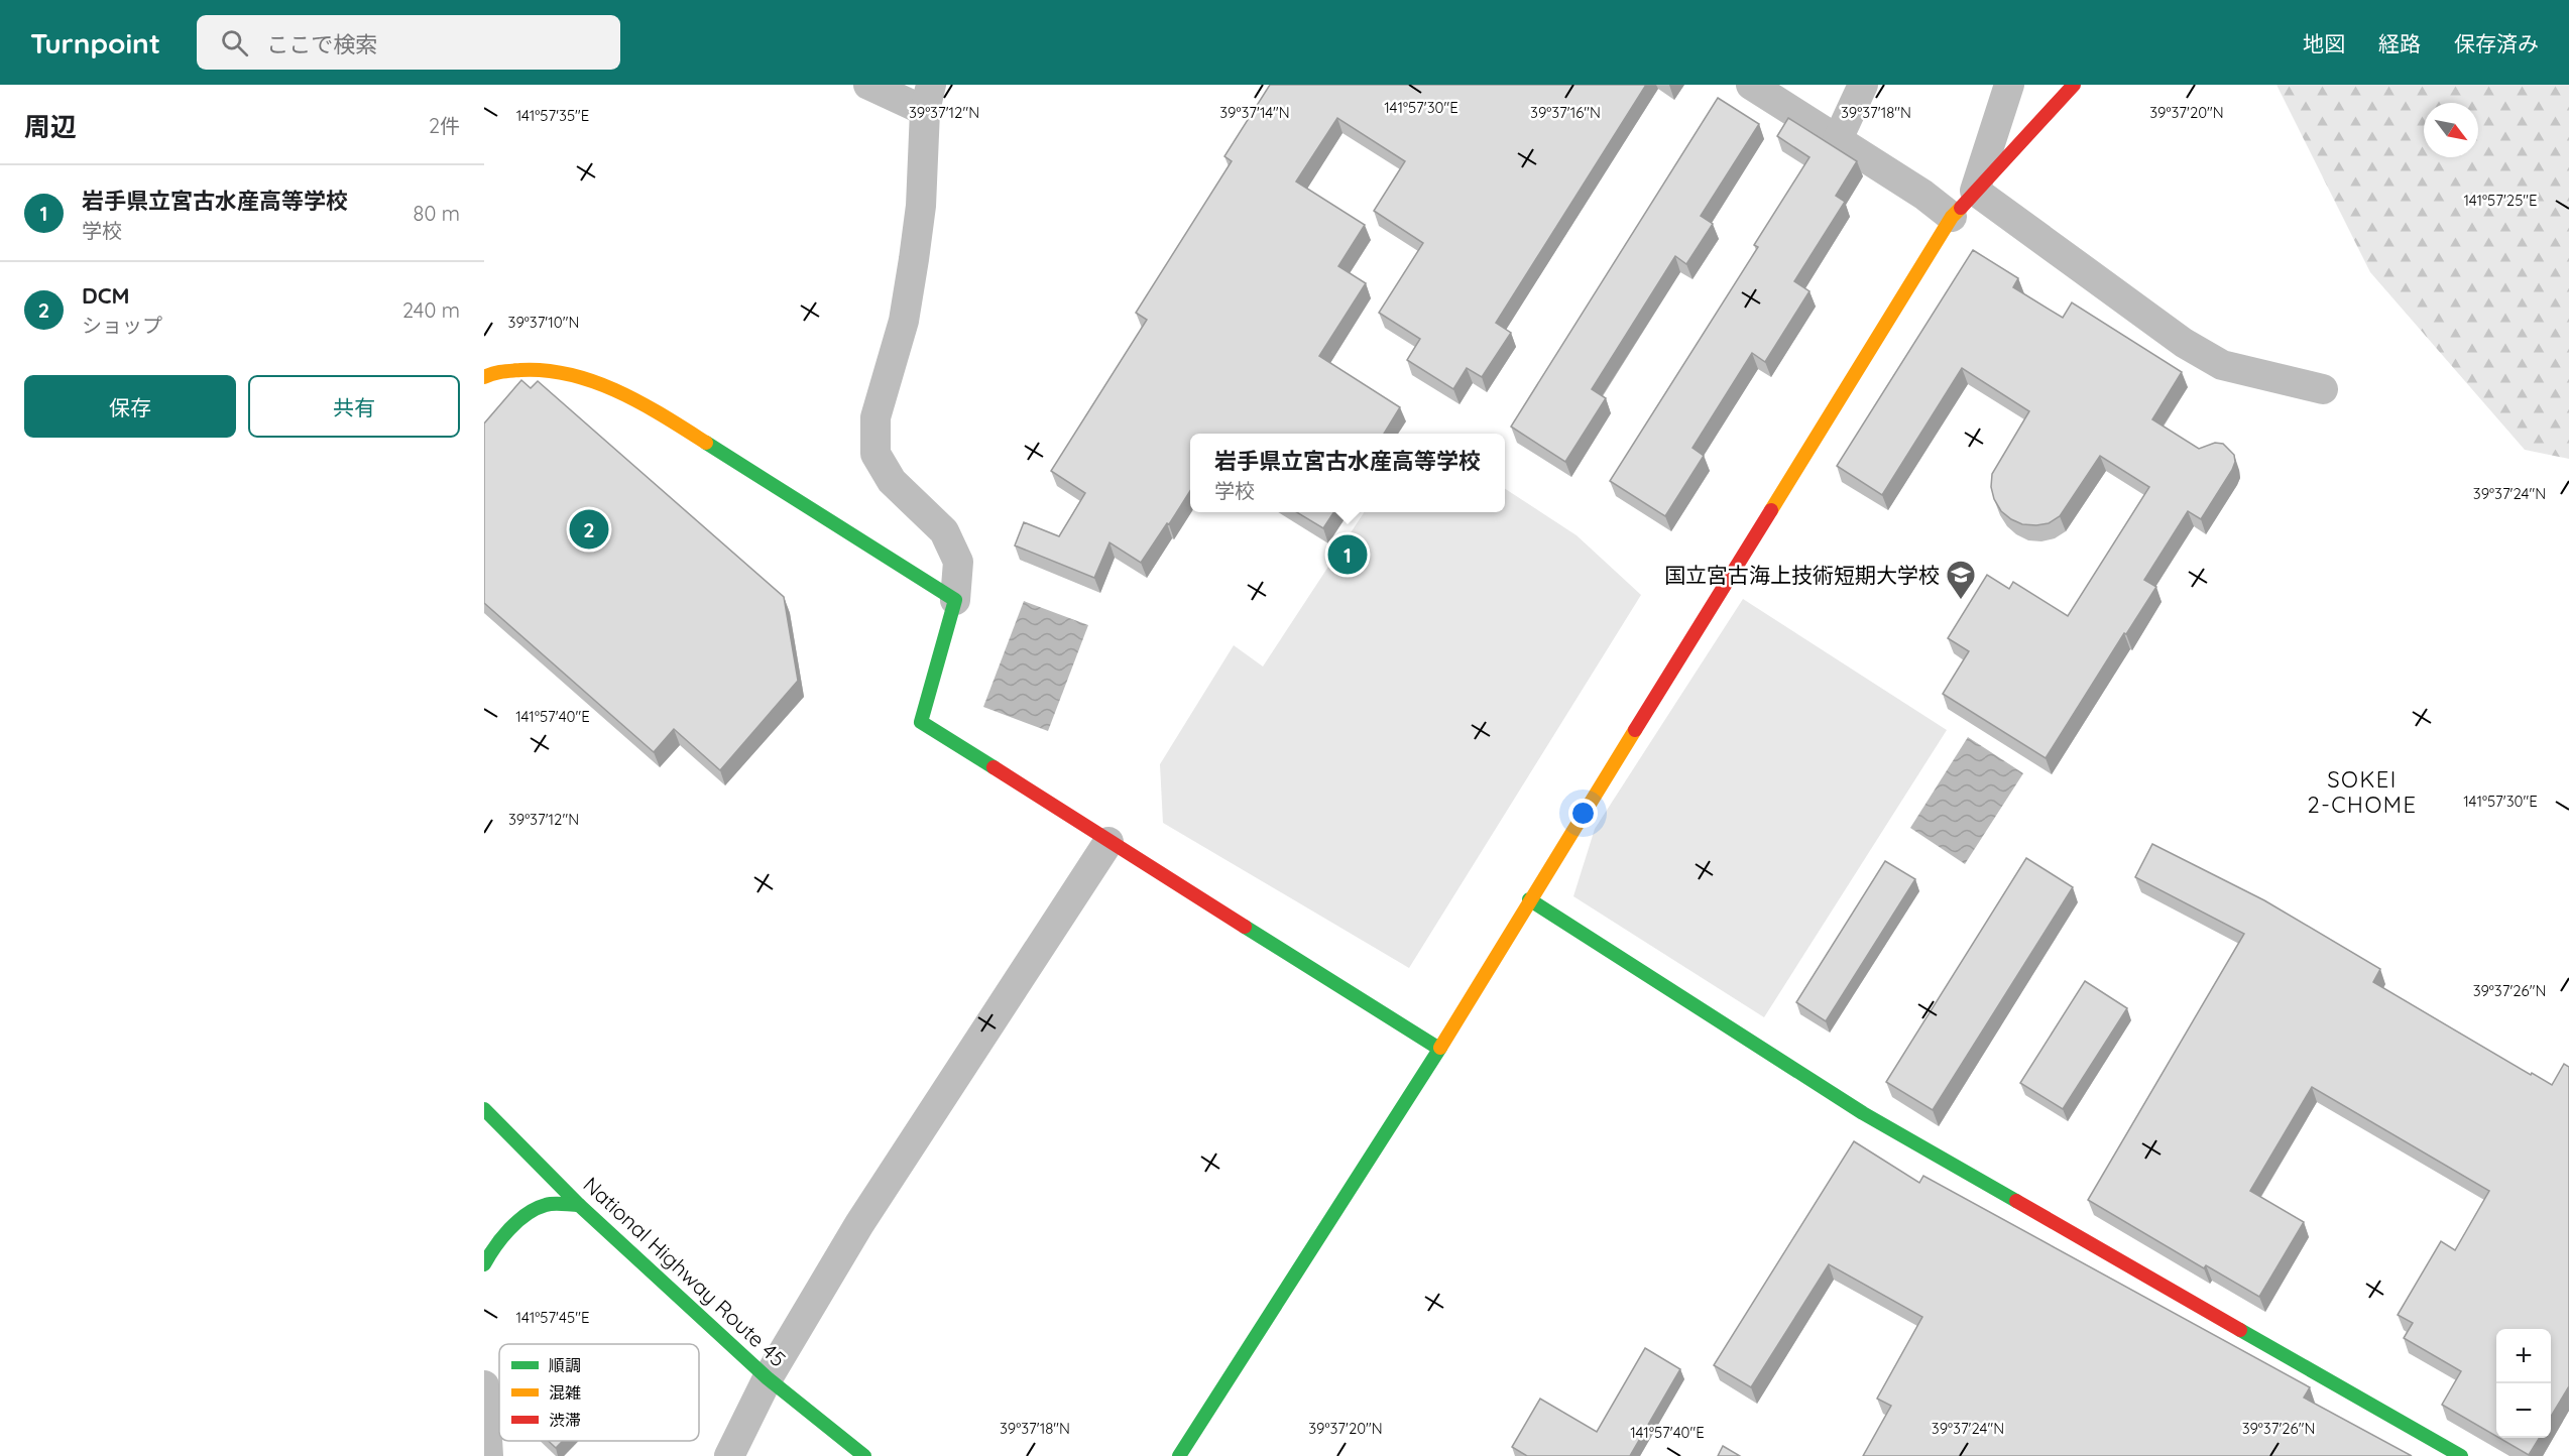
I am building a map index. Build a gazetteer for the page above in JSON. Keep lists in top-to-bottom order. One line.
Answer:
{"streets":{"main road":["National Highway Route 45"]},"districts":["SOKEI 2-CHOME"],"places":{"school or university":["国立宮古海上技術短期大学校"]},"legend":["順調","混雑","渋滞"],"north":"bottom right","page":{"header":"Turnpoint","search":"ここで検索","nav":["地図","経路","保存済み"],"heading":["周辺","2件"],"list":[{"mark":"1","name":"岩手県立宮古水産高等学校","note":"学校","value":"80 m"},{"mark":"2","name":"DCM","note":"ショップ","value":"240 m"}],"buttons":["保存","共有"],"popup":["岩手県立宮古水産高等学校","学校"],"pins":["2","1"],"map_buttons":["+","−"]},"coordinates":["141°57'30\"E","39°37'12\"N","39°37'14\"N","39°37'16\"N","39°37'18\"N","39°37'20\"N","141°57'35\"E","141°57'25\"E","39°37'10\"N","39°37'24\"N","141°57'40\"E","39°37'26\"N","141°57'45\"E"]}
